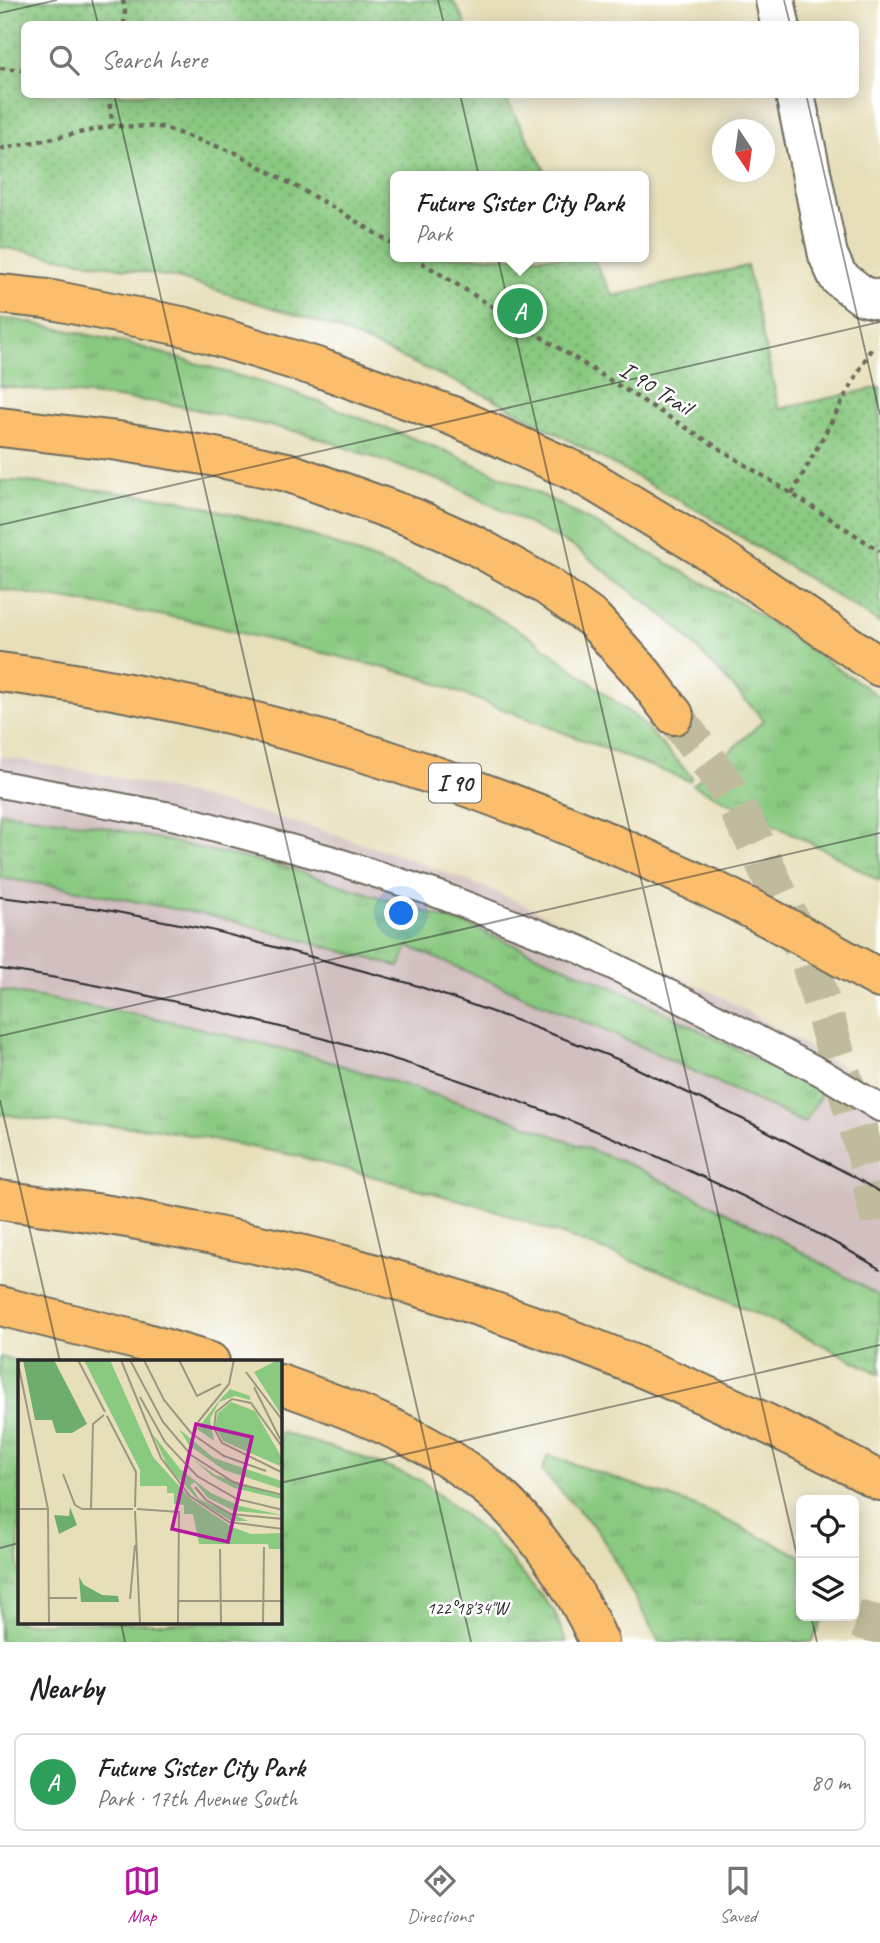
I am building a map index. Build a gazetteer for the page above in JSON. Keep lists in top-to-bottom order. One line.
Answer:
{"streets":{"highway":["I 90"],"path":["I 90 Trail"]},"north":"bottom","page":{"search":"Search here","popup":["Future Sister City Park","Park"],"pins":"A","heading":"Nearby","list":[{"mark":"A","name":"Future Sister City Park","note":"Park · 17th Avenue South","value":"80 m"}],"nav":["Map","Directions","Saved"]},"coordinates":["122°18'34\"W"]}
